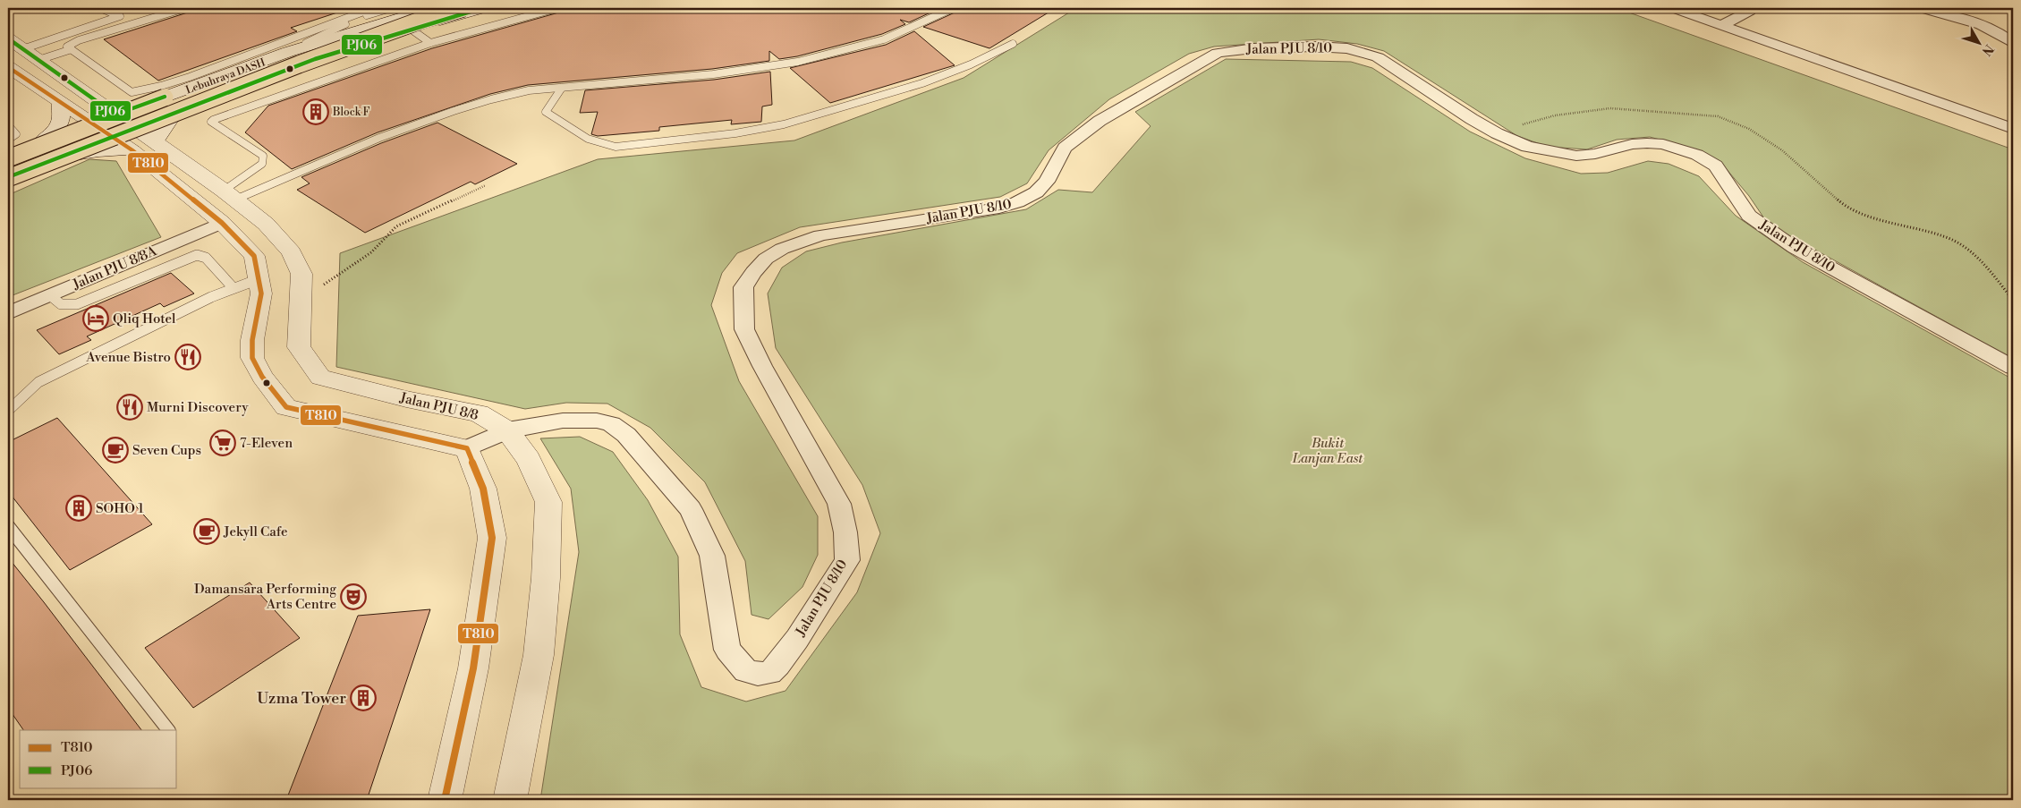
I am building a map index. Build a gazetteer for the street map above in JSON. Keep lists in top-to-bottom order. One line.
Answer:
{"streets":{"highway":["Lebuhraya DASH"],"street":["Jalan PJU 8/10","Jalan PJU 8/8A","Jalan PJU 8/8"]},"crossings":[["Jalan PJU 8/10","Jalan PJU 8/8"]],"parks":["Bukit Lanjan East"],"places":{"building":["Block F","SOHO 1","Uzma Tower"],"hotel":["Qliq Hotel"],"restaurant":["Avenue Bistro","Murni Discovery"],"supermarket":["7-Eleven"],"cafe":["Seven Cups","Jekyll Cafe"],"theatre":["Damansara Performing Arts Centre"]},"lines":["transit line PJ06","transit line T810"],"legend":["T810","PJ06"],"north":"bottom right"}
